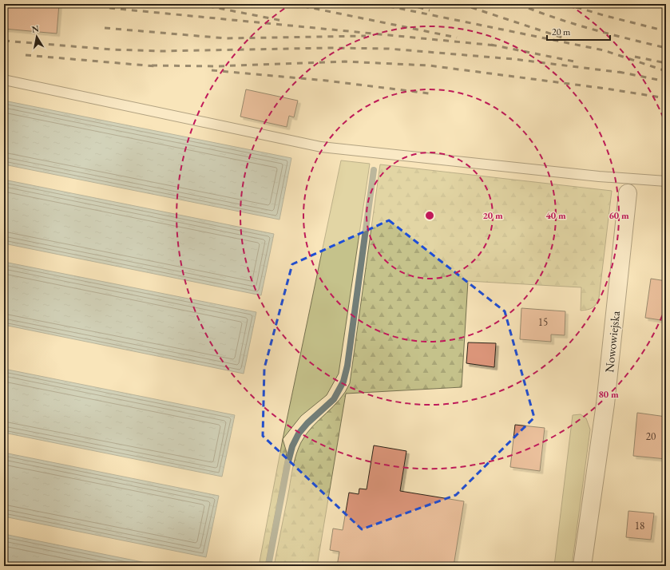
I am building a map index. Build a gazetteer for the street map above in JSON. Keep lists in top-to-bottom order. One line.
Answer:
{"streets":{"street":["Nowowiejska"]},"house_numbers":["15","20","18"],"scale_bar":"20 m","north":"top","rings":["20 m","40 m","60 m","80 m"]}
